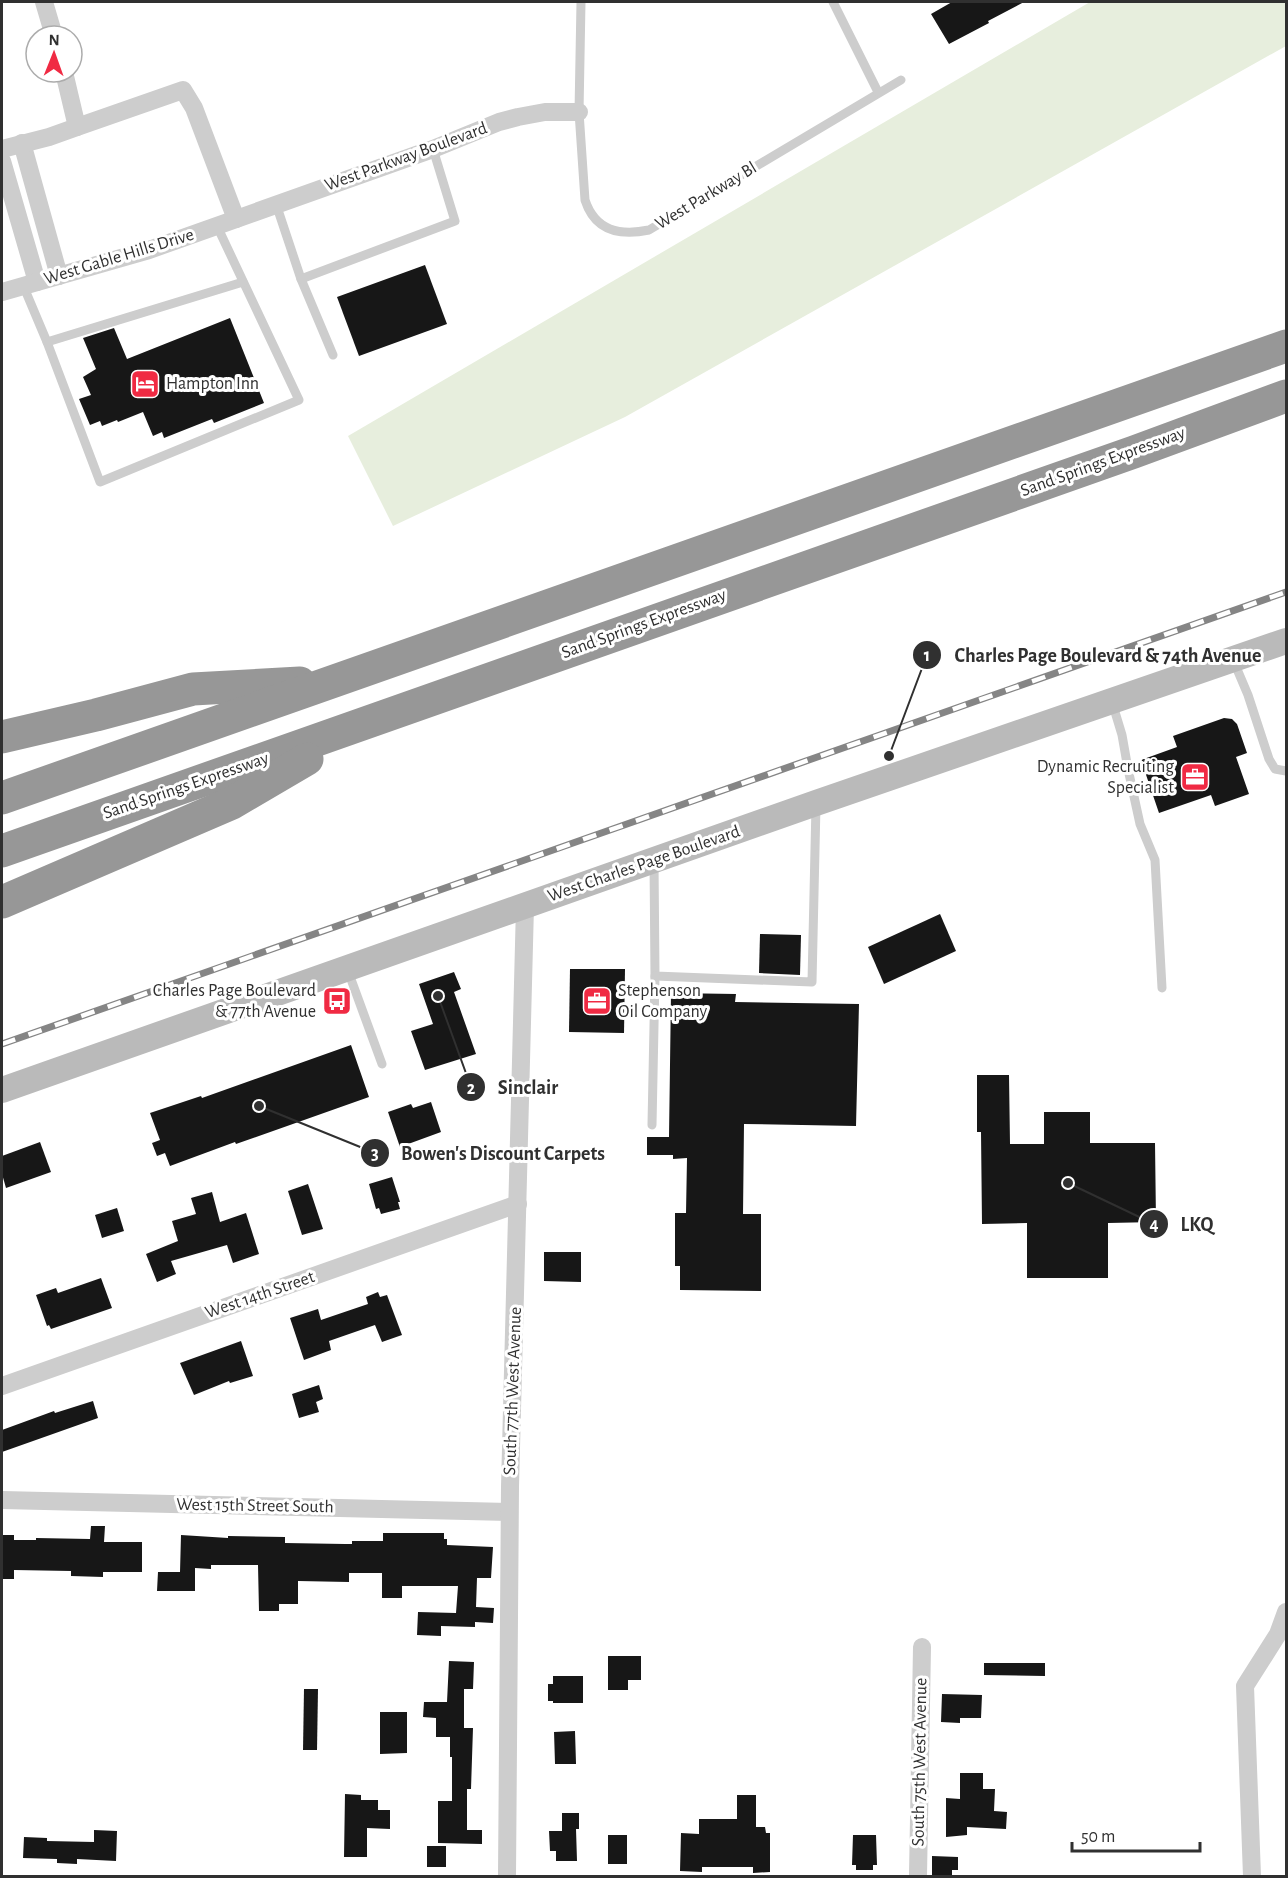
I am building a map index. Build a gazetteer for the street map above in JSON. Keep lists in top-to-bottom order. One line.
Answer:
{"streets":{"highway":["Sand Springs Expressway"],"main road":["West Charles Page Boulevard"],"street":["West Parkway Boulevard","West Gable Hills Drive","West 14th Street","South 77th West Avenue","West 15th Street South","South 75th West Avenue"],"lane":["West Parkway Bl"]},"crossings":[["West Parkway Boulevard","West Parkway Bl"],["West Parkway Boulevard","West Gable Hills Drive"],["West Charles Page Boulevard","South 77th West Avenue"],["West 14th Street","South 77th West Avenue"],["South 77th West Avenue","West 15th Street South"]],"places":{"hotel":["Hampton Inn"],"other":["Charles Page Boulevard & 74th Avenue","Sinclair","Bowen's Discount Carpets","LKQ"],"office":["Dynamic Recruiting Specialist","Stephenson Oil Company"],"bus stop":["Charles Page Boulevard & 77th Avenue"]},"scale_bar":"50 m","north":"top"}
